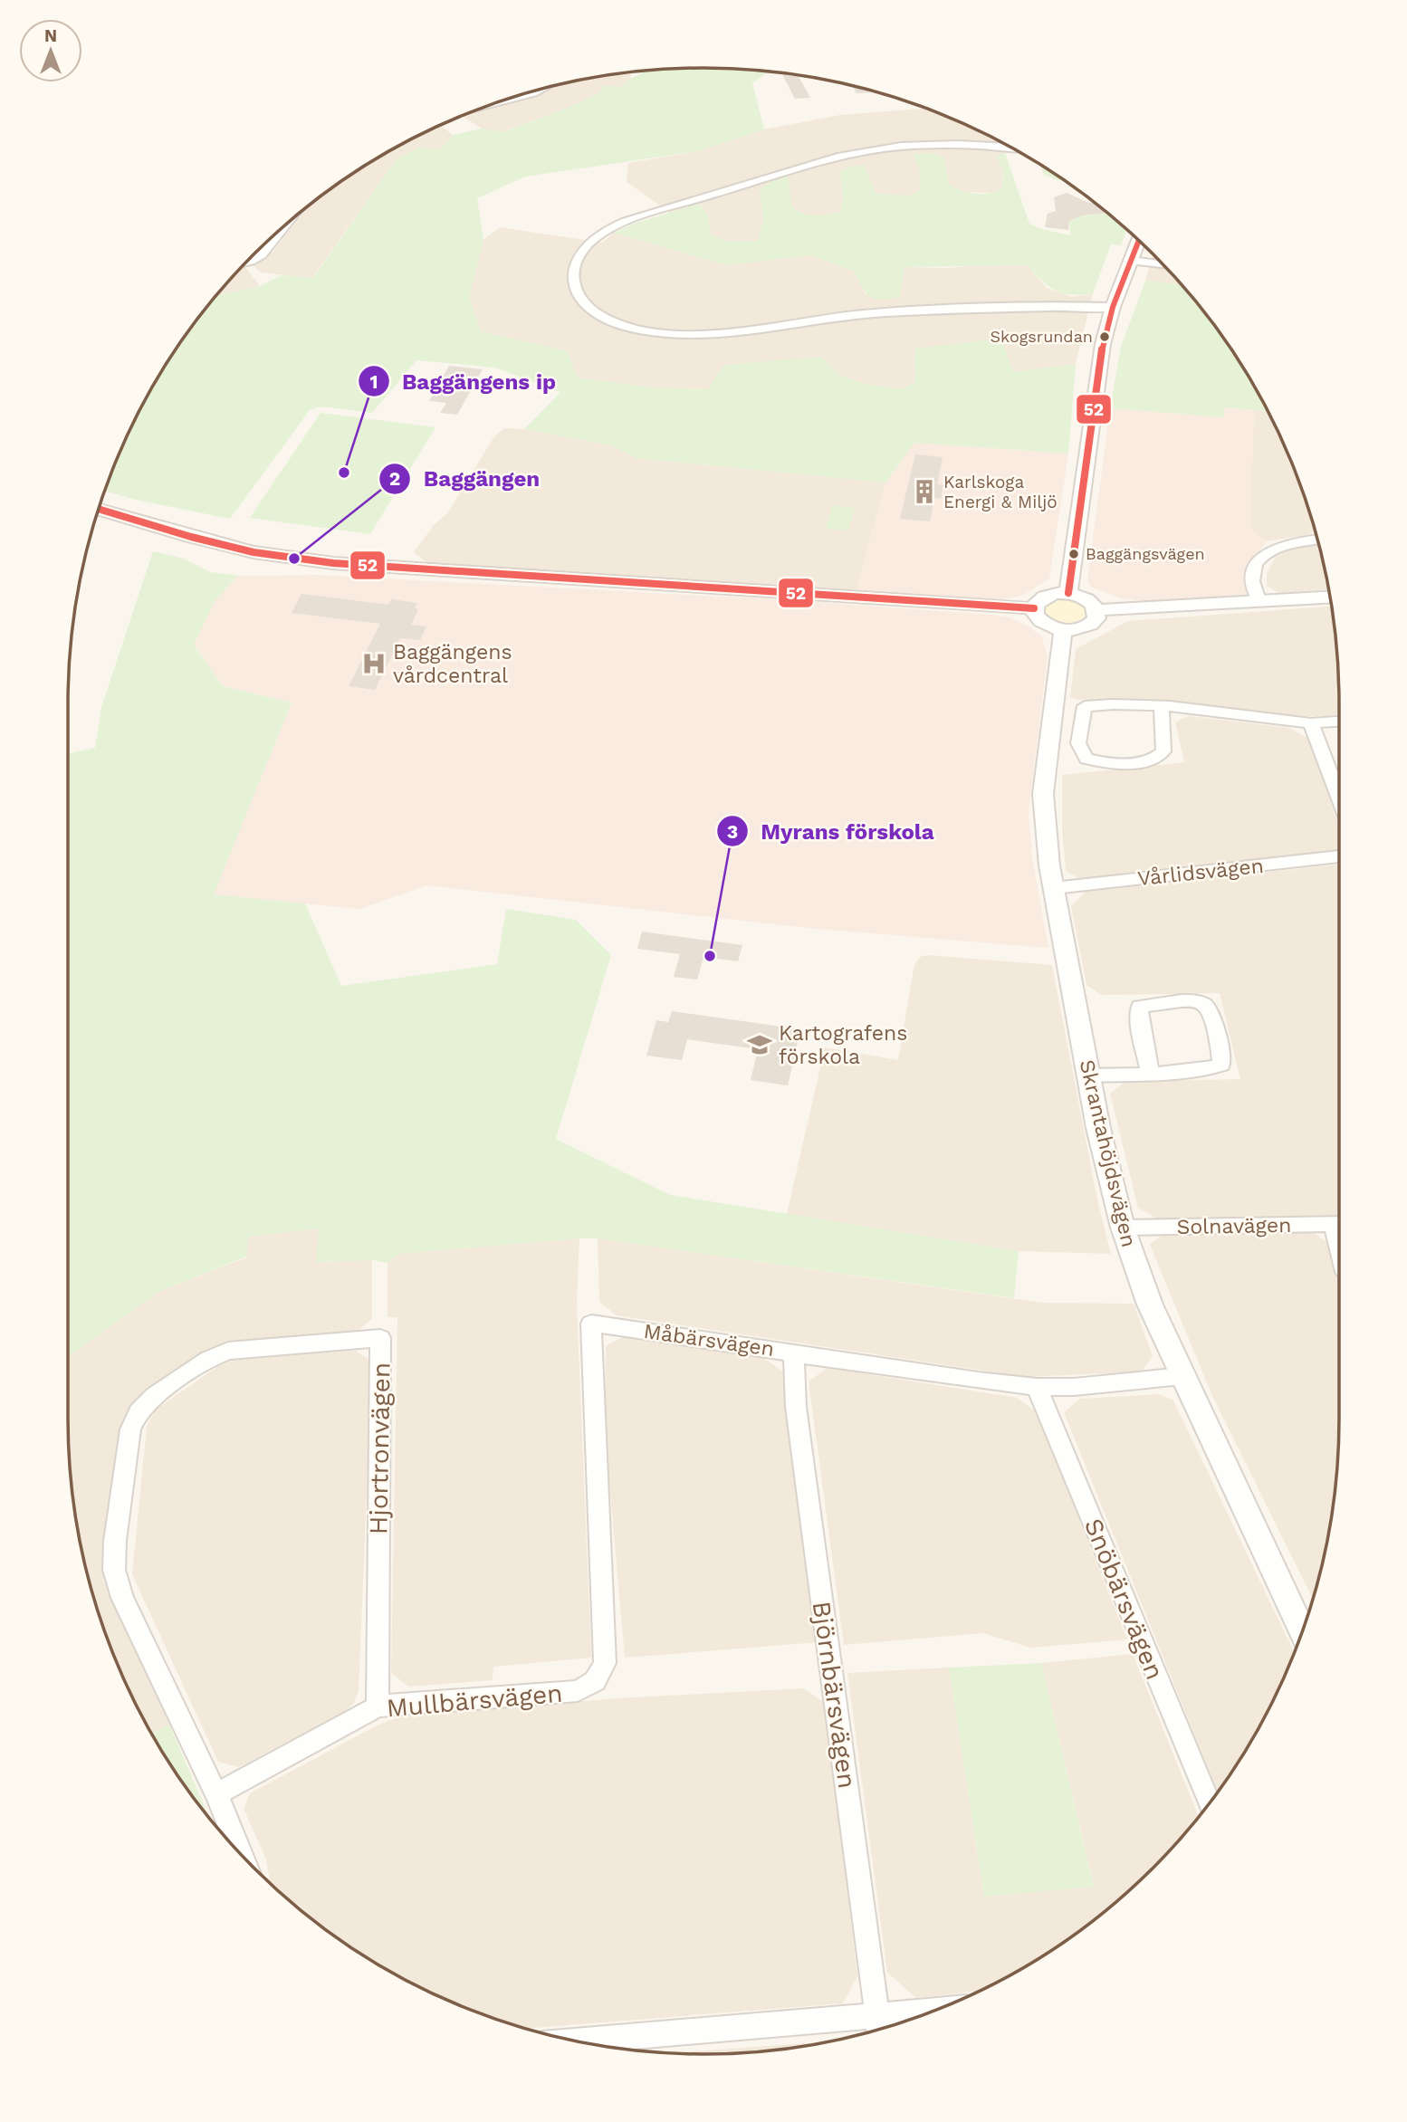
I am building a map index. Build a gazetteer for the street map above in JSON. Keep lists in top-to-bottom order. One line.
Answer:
{"streets":{"street":["Vårlidsvägen","Skrantahöjdsvägen","Solnavägen","Måbärsvägen","Hjortronvägen","Snöbärsvägen","Björnbärsvägen","Mullbärsvägen"]},"crossings":[["Vårlidsvägen","Skrantahöjdsvägen"],["Skrantahöjdsvägen","Solnavägen"],["Skrantahöjdsvägen","Måbärsvägen"],["Måbärsvägen","Snöbärsvägen"],["Måbärsvägen","Björnbärsvägen"],["Måbärsvägen","Mullbärsvägen"],["Hjortronvägen","Mullbärsvägen"]],"places":{"other":["Skogsrundan","Baggängens ip","Baggängsvägen","Baggängen","Myrans förskola"],"building":["Karlskoga Energi & Miljö"],"hospital":["Baggängens vårdcentral"],"school or university":["Kartografens förskola"]},"lines":["transit line 52"],"north":"top"}
